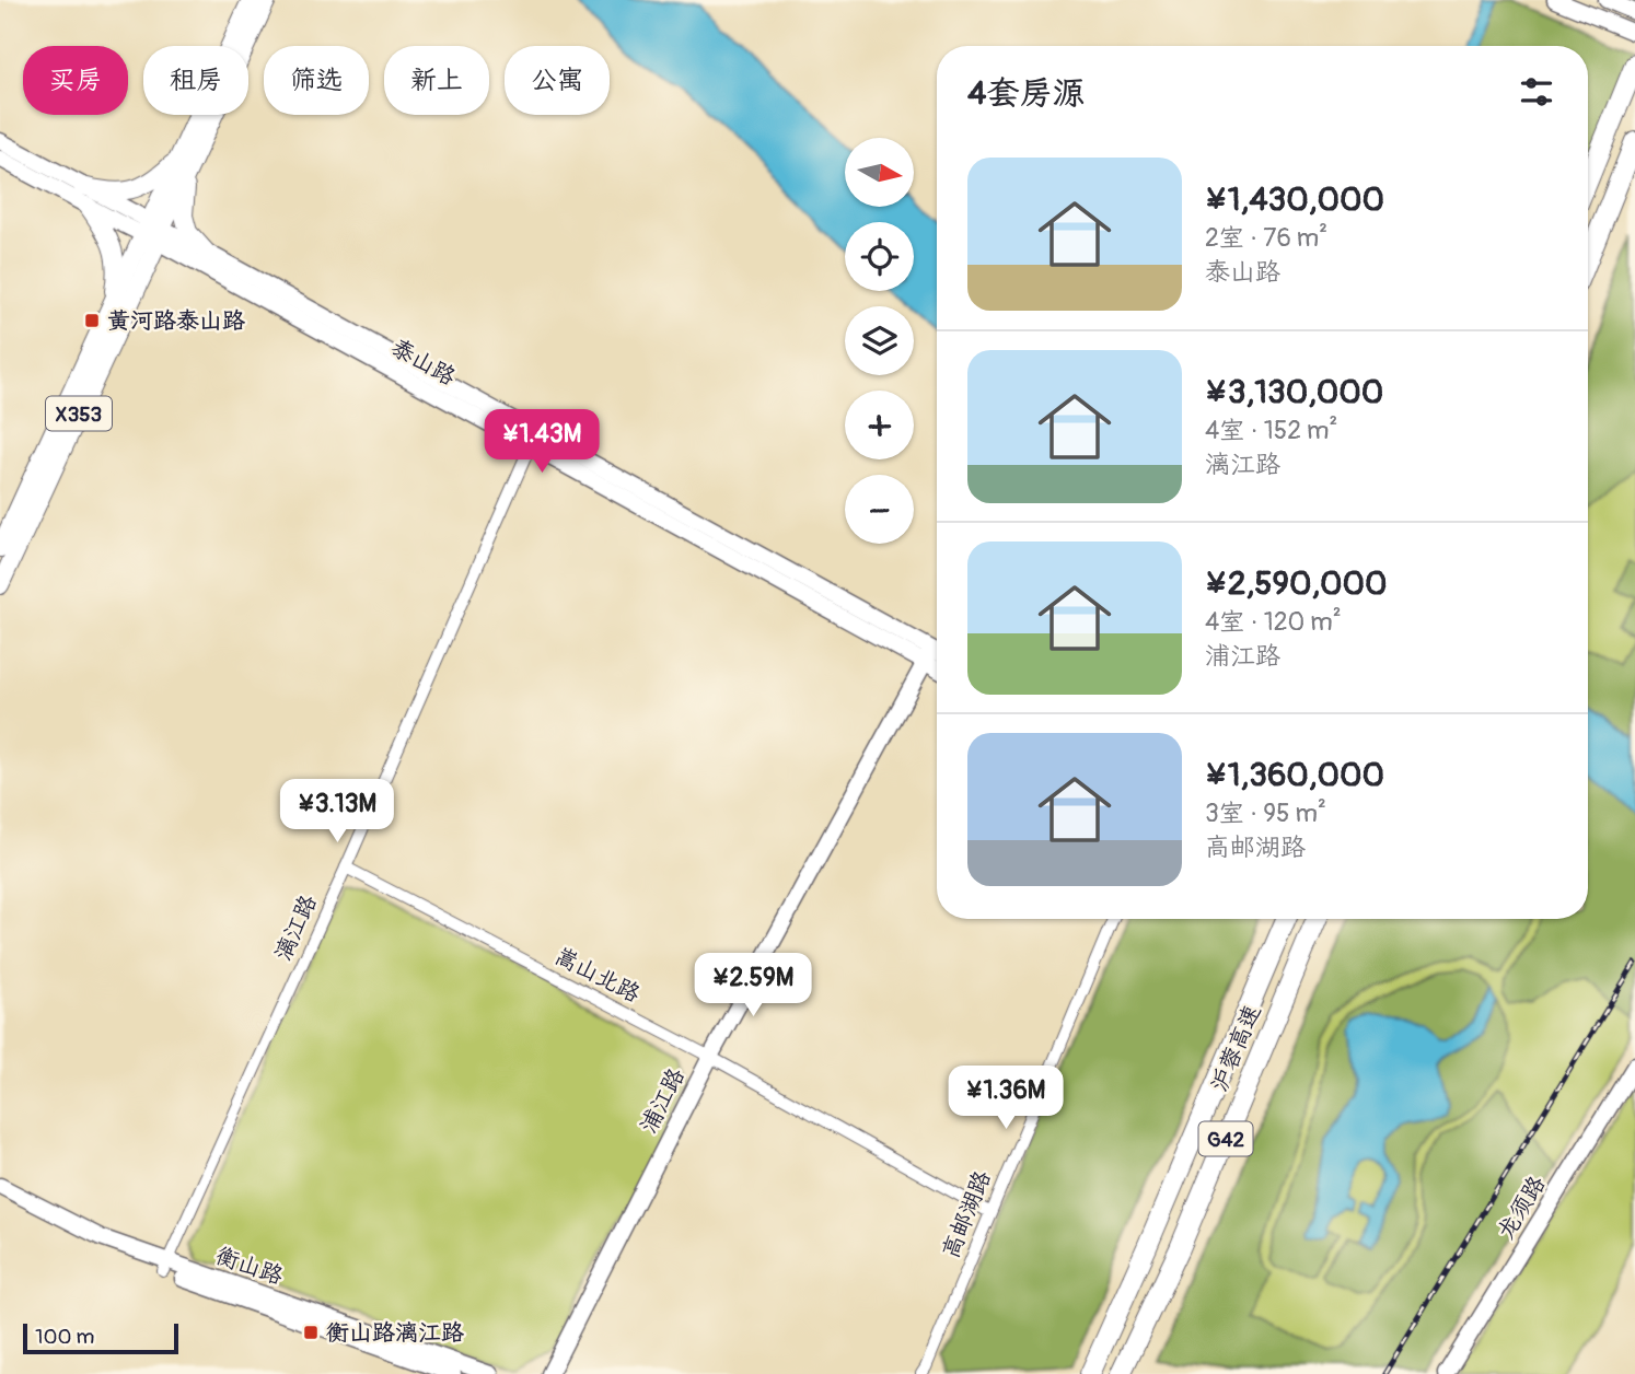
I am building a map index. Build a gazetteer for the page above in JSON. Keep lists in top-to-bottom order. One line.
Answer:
{"streets":{"highway":["沪蓉高速","G42"],"main road":["X353"],"street":["泰山路","漓江路","嵩山北路","浦江路","龙须路","高邮湖路","衡山路"]},"crossings":[["泰山路","X353"],["泰山路","漓江路"],["泰山路","浦江路"],["漓江路","嵩山北路"],["漓江路","衡山路"],["嵩山北路","浦江路"],["嵩山北路","高邮湖路"]],"places":{"transit":["黄河路泰山路","衡山路漓江路"]},"scale_bar":"100 m","north":"right","page":{"chip":["买房","租房","筛选","新上","公寓"],"heading":"4套房源","map_buttons":["+","−"],"list":[{"name":"¥1,430,000","note":"2室 · 76 m² · 泰山路"},{"name":"¥3,130,000","note":"4室 · 152 m² · 漓江路"},{"name":"¥2,590,000","note":"4室 · 120 m² · 浦江路"},{"name":"¥1,360,000","note":"3室 · 95 m² · 高邮湖路"}],"price":["¥1.43M","¥3.13M","¥2.59M","¥1.36M"],"scale":"100 m"}}
